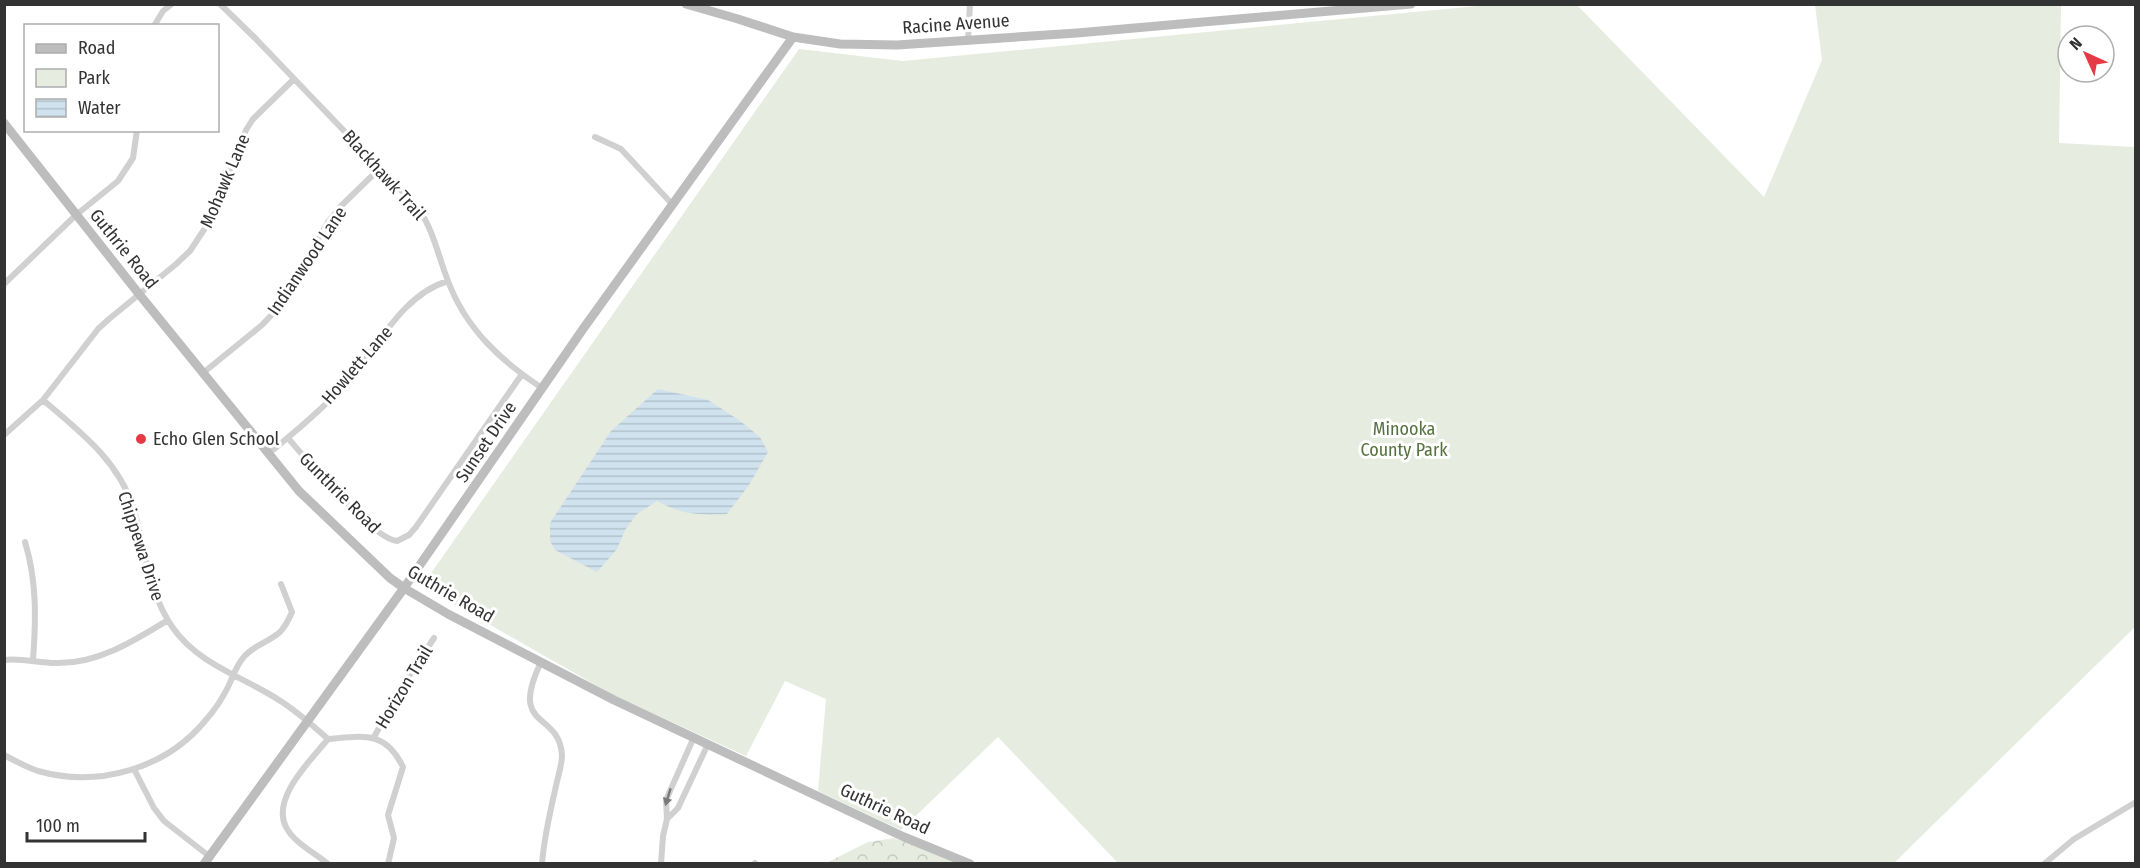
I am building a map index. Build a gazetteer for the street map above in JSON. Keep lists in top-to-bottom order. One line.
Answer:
{"streets":{"street":["Racine Avenue","Blackhawk Trail","Mohawk Lane","Guthrie Road","Indianwood Lane","Howlett Lane","Sunset Drive","Gunthrie Road","Chippewa Drive","Horizon Trail"]},"crossings":[["Racine Avenue","Sunset Drive"],["Blackhawk Trail","Mohawk Lane"],["Blackhawk Trail","Indianwood Lane"],["Blackhawk Trail","Howlett Lane"],["Blackhawk Trail","Sunset Drive"],["Blackhawk Trail","Gunthrie Road"],["Mohawk Lane","Guthrie Road"],["Mohawk Lane","Chippewa Drive"],["Guthrie Road","Indianwood Lane"],["Guthrie Road","Howlett Lane"],["Guthrie Road","Sunset Drive"],["Howlett Lane","Gunthrie Road"],["Sunset Drive","Chippewa Drive"]],"parks":["Minooka County Park"],"places":["Echo Glen School"],"legend":["Road","Park","Water"],"scale_bar":"100 m","north":"top left"}
